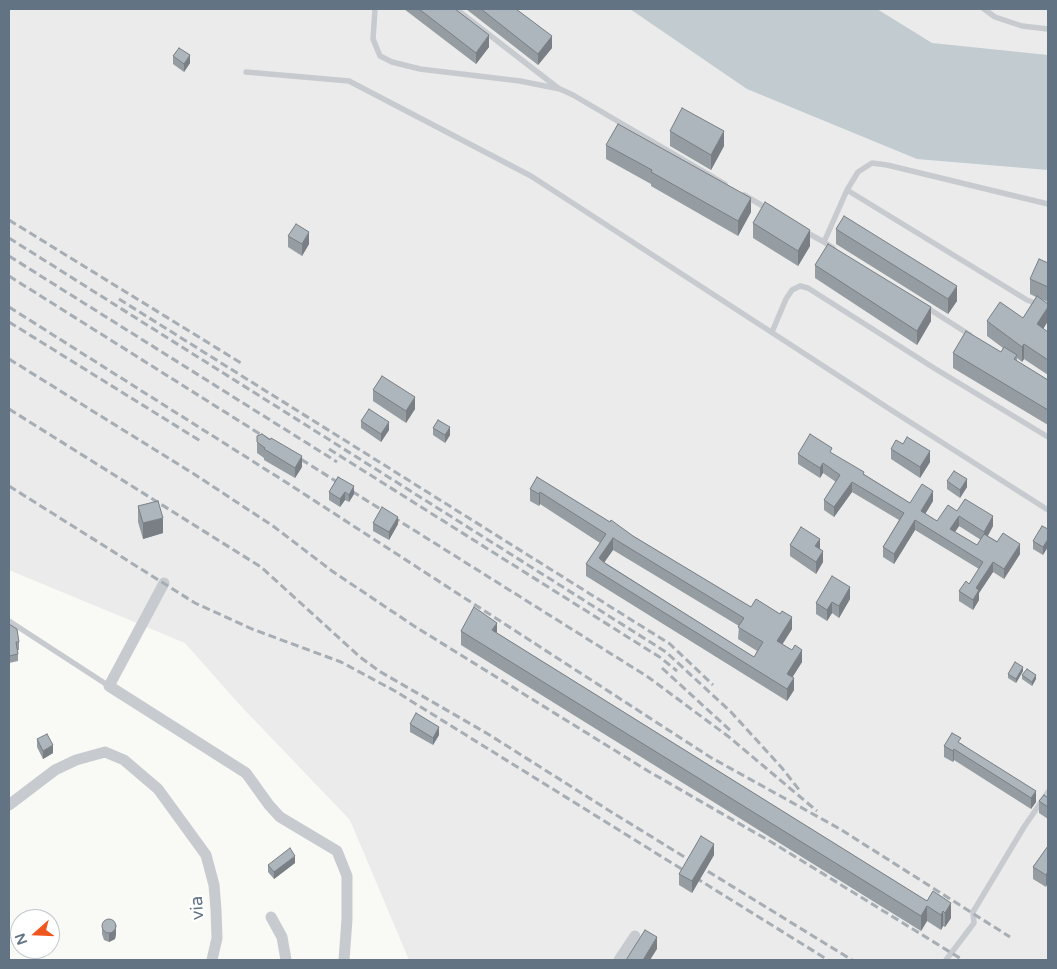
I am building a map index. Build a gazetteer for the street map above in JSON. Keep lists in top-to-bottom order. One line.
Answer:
{"streets":{"street":["via"]},"north":"left"}
